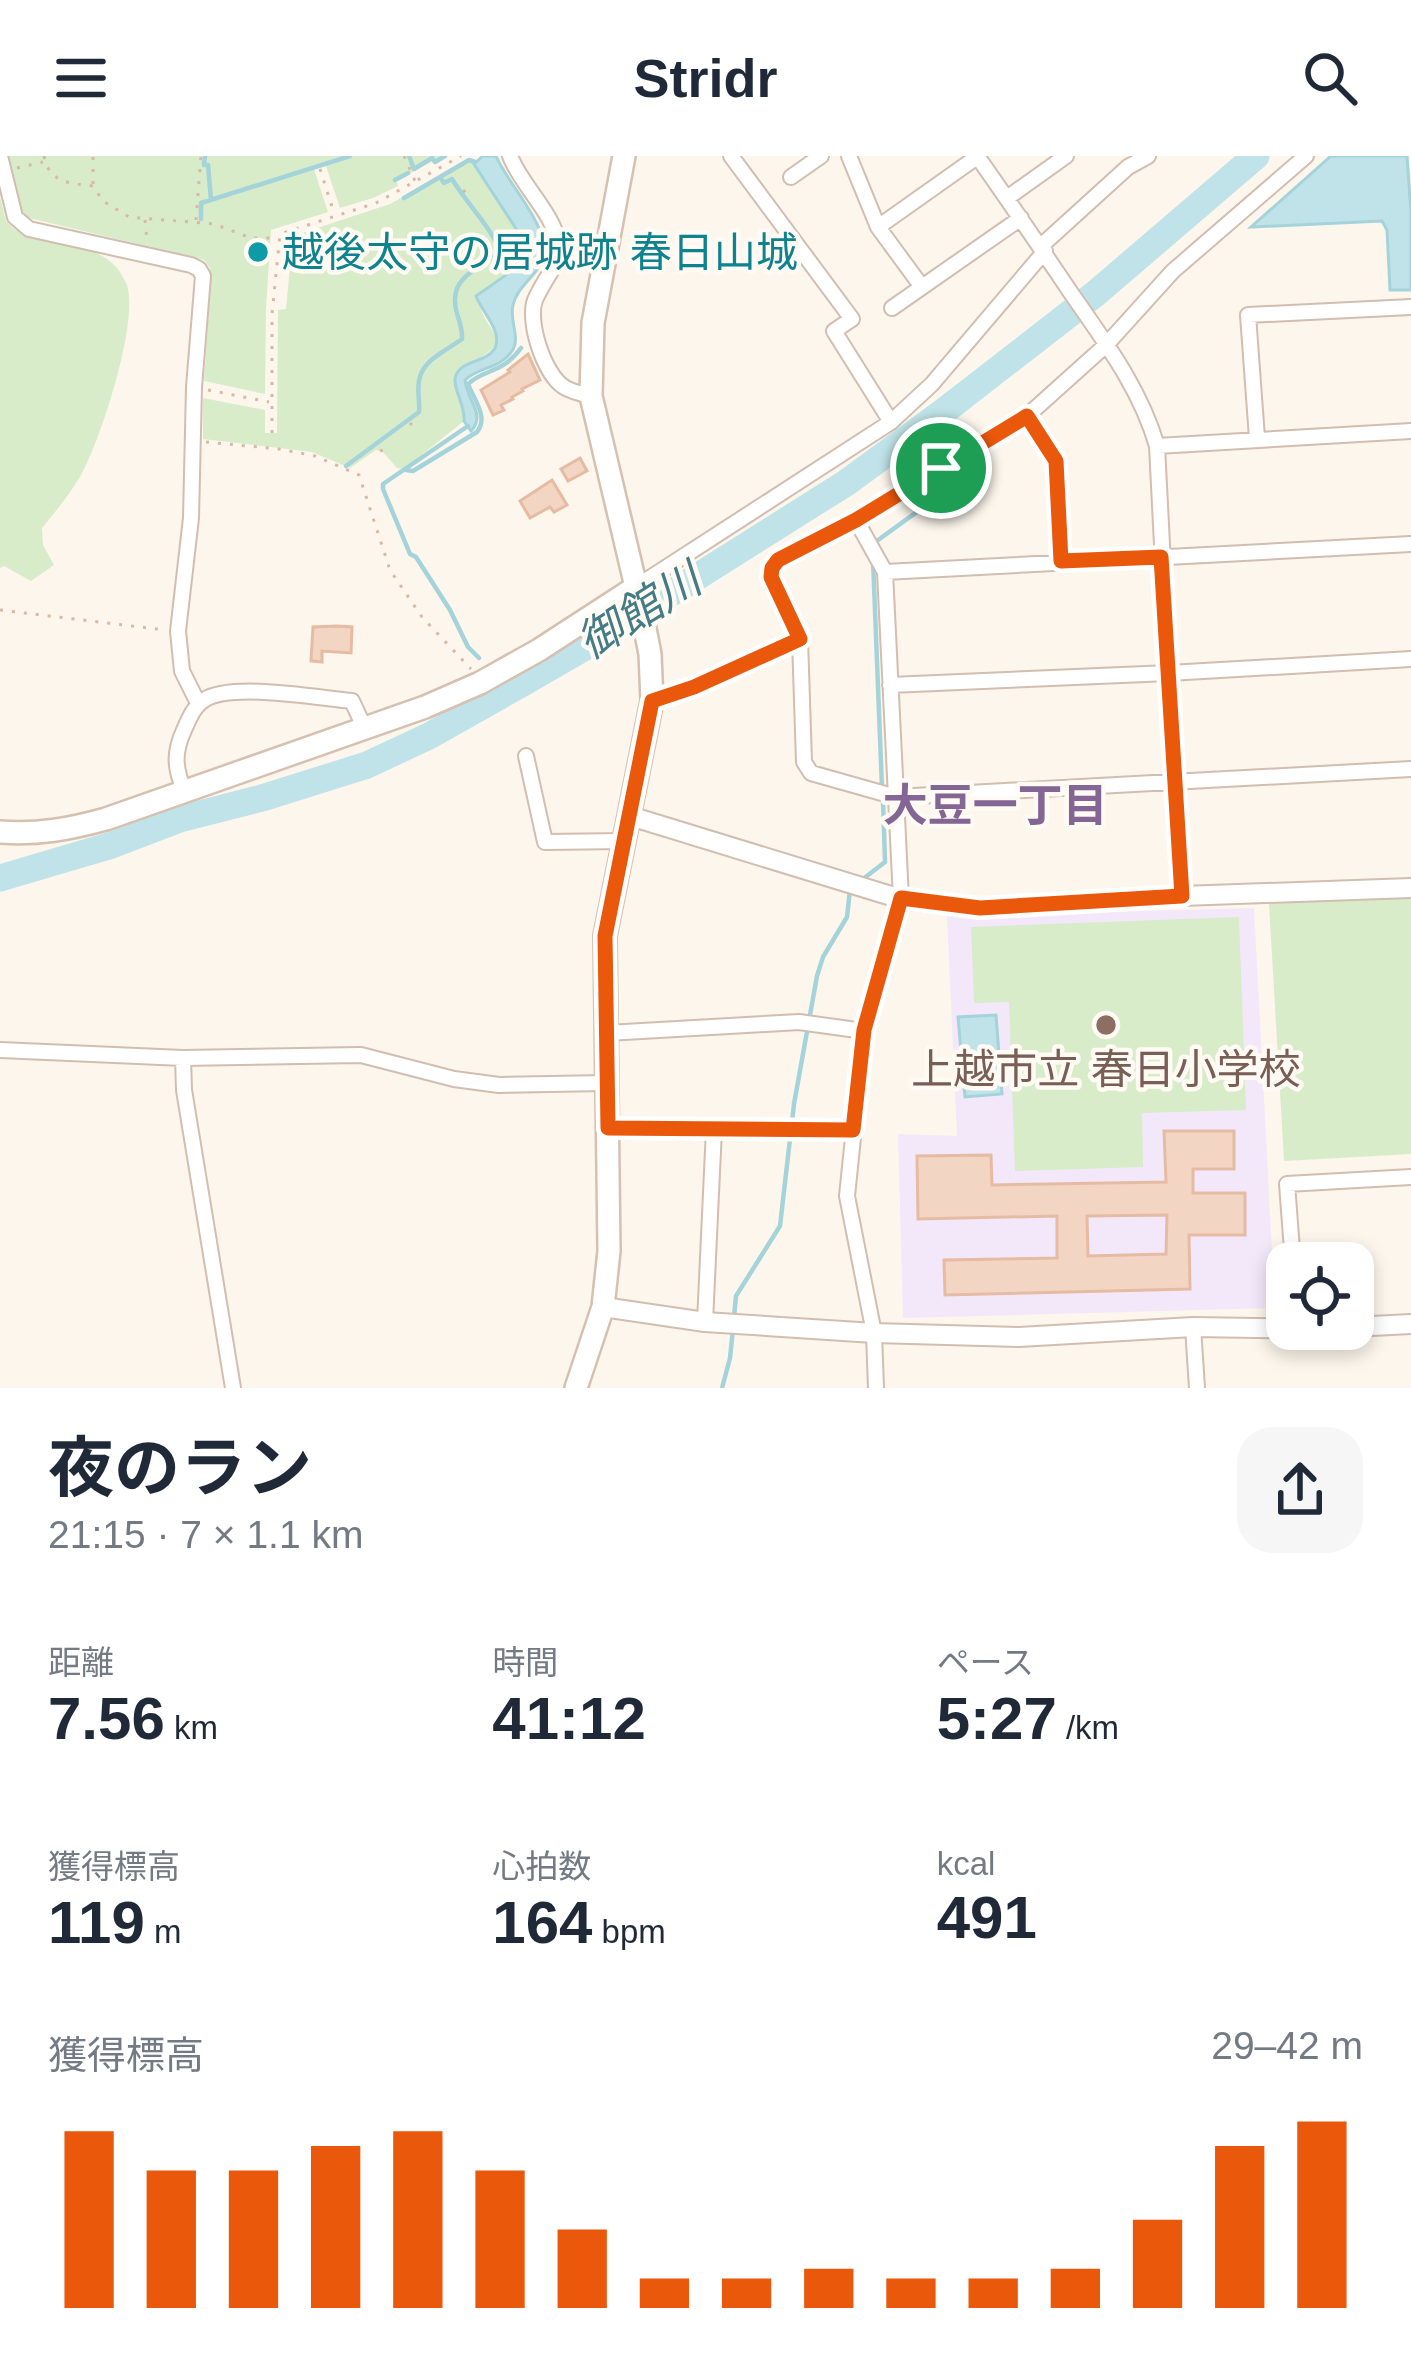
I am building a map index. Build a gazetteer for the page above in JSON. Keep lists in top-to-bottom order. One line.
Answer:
{"districts":["大豆一丁目"],"water":["御館川"],"places":["越後太守の居城跡 春日山城","上越市立 春日小学校"],"page":{"header":"Stridr","heading":["夜のラン","21:15 · 7 × 1.1 km"],"stats":[["距離","7.56 km"],["時間","41:12"],["ペース","5:27 /km"],["獲得標高","119 m"],["心拍数","164 bpm"],["kcal","491"]],"chart":["獲得標高","29–42 m"]}}
